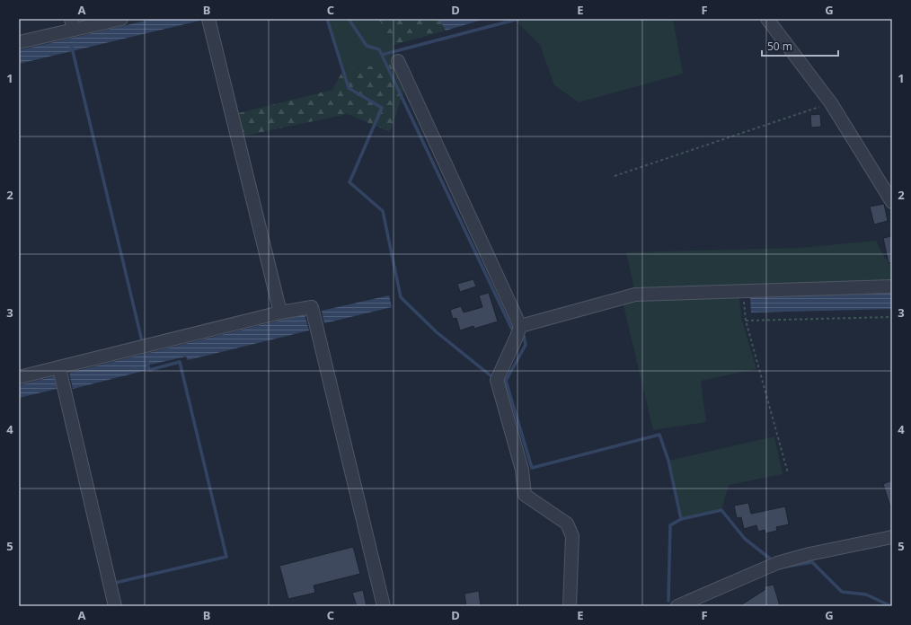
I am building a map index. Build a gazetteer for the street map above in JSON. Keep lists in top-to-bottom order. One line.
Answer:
{"scale_bar":"50 m","grid":{"columns":["A","B","C","D","E","F","G"],"rows":["1","2","3","4","5"]}}
